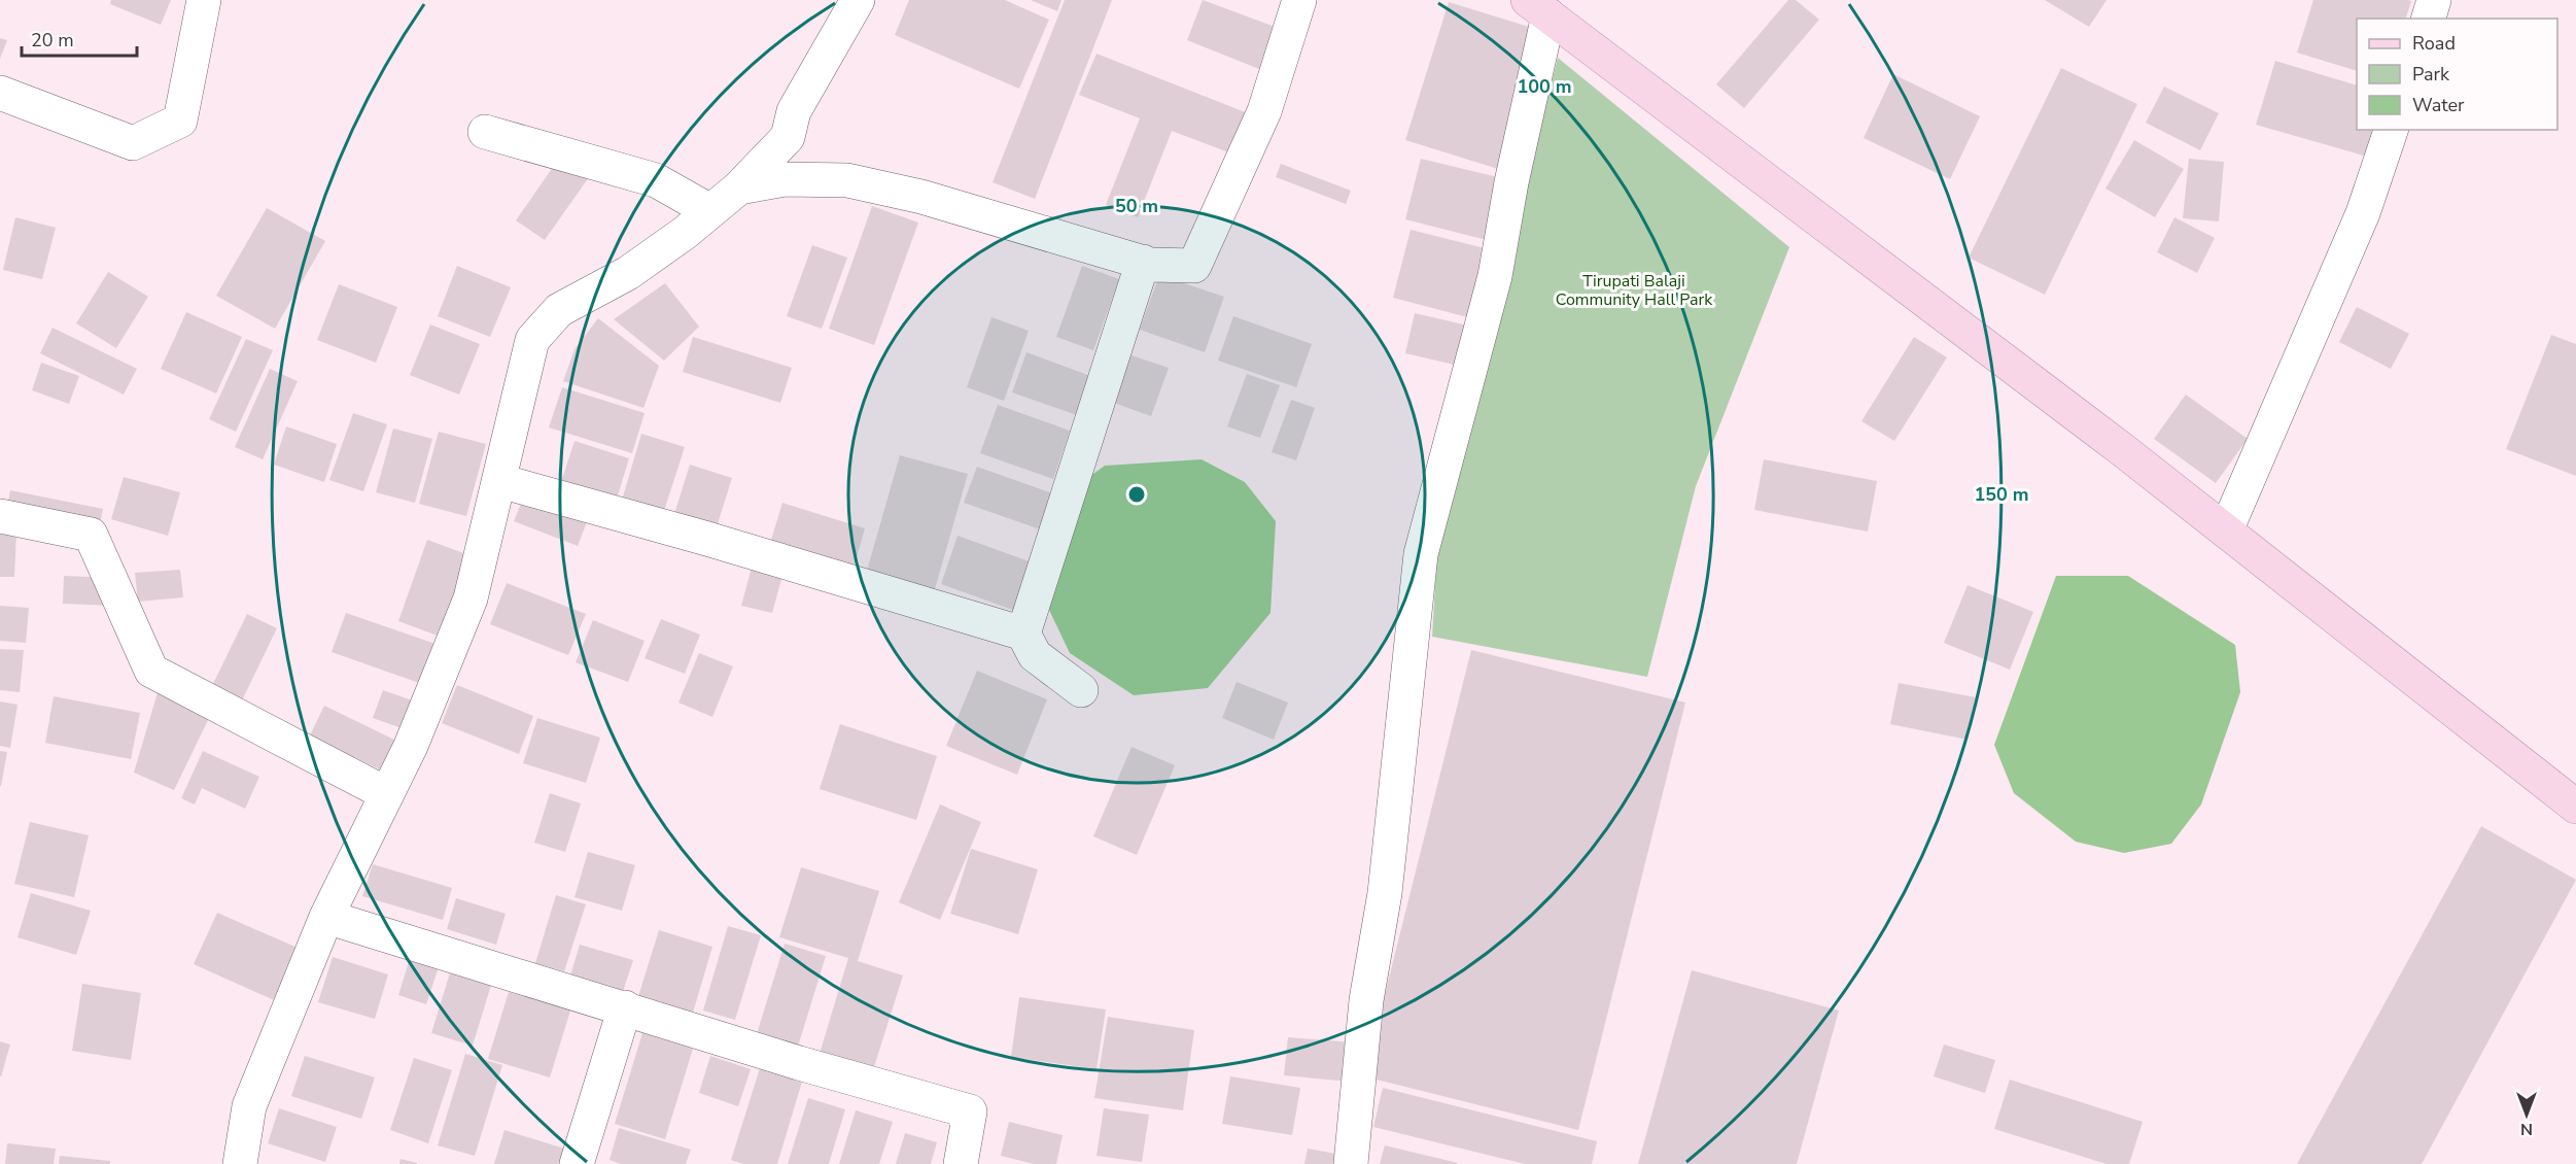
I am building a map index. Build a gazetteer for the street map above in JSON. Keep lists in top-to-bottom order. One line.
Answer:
{"parks":["Tirupati Balaji Community Hall Park"],"legend":["Road","Park","Water"],"scale_bar":"20 m","north":"bottom","rings":["100 m","50 m","150 m"]}
